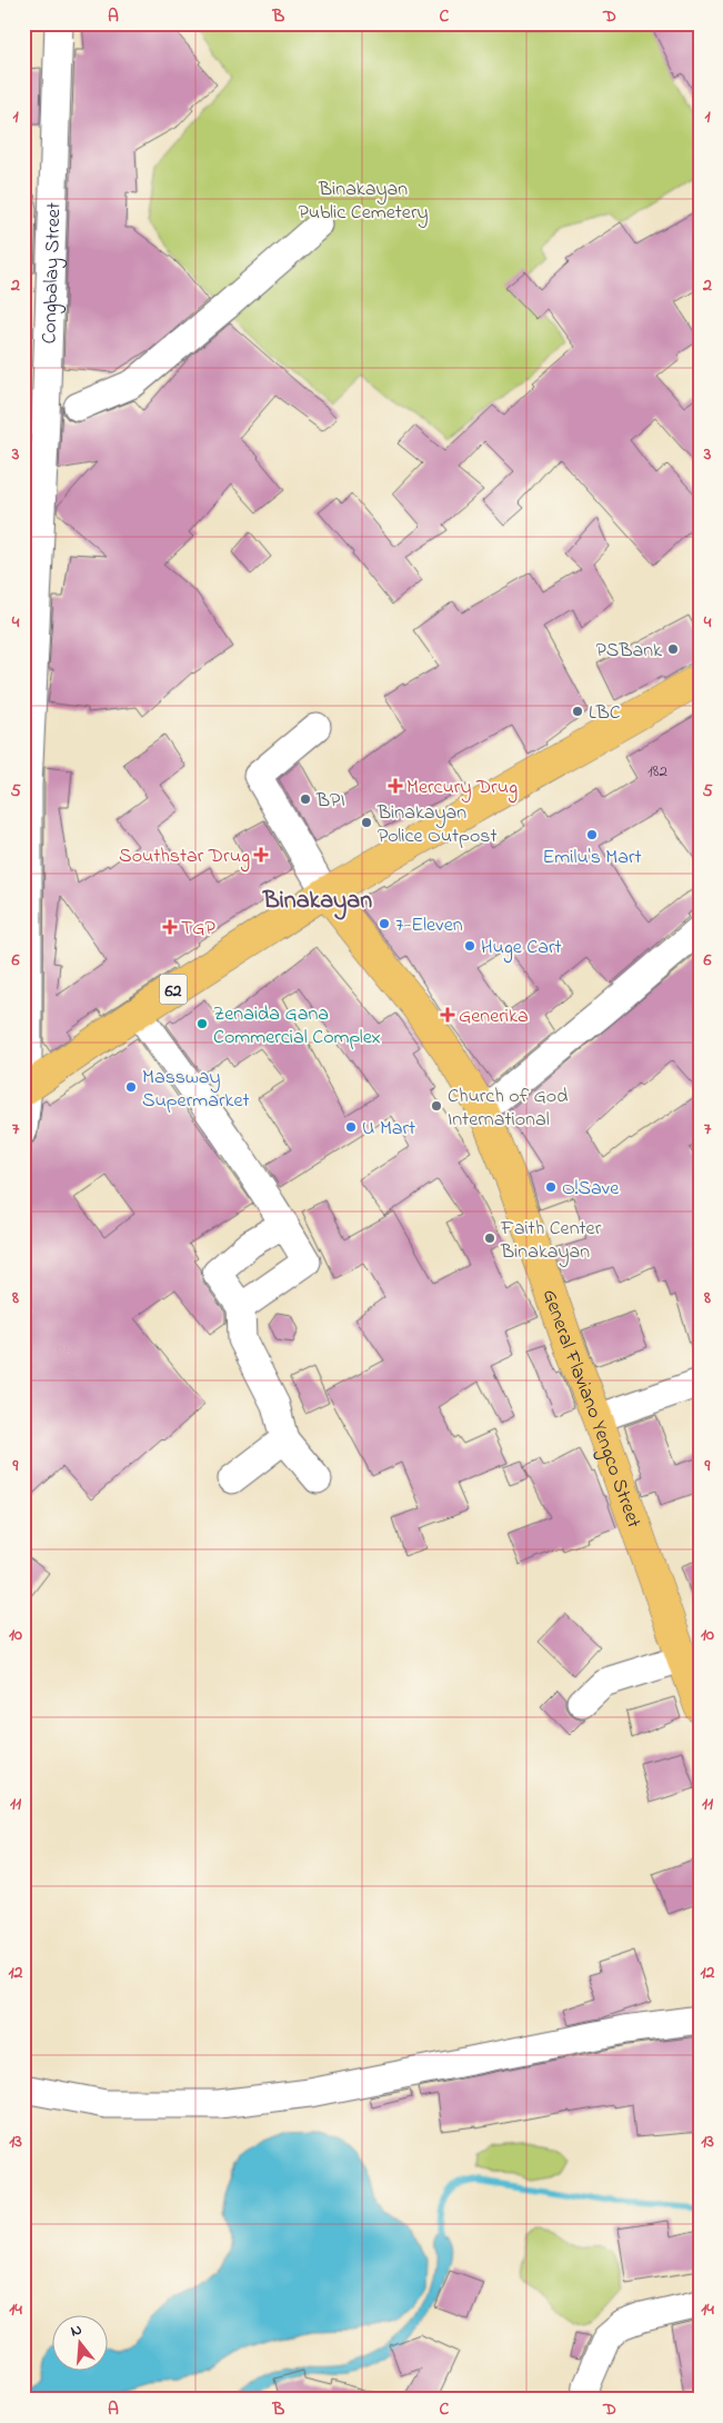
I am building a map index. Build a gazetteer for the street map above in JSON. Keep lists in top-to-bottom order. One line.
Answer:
{"streets":{"main road":["62","General Flaviano Yengco Street"],"street":["Congbalay Street"]},"crossings":[["Congbalay Street","62"],["62","General Flaviano Yengco Street"]],"districts":["Binakayan"],"parks":["Binakayan Public Cemetery"],"places":{"other":["PSBank","LBC","BPI","Binakayan Police Outpost","Emilu's Mart","7-Eleven","Huge Cart","Zenaida Gana Commercial Complex","Massway Supermarket","Church of God International","U Mart","O!Save","Faith Center Binakayan"],"health":["Mercury Drug","Southstar Drug","TGP","Generika"]},"house_numbers":["182"],"north":"top","grid":{"columns":["A","B","C","D"],"rows":["1","2","3","4","5","6","7","8","9","10","11","12","13","14"]}}
